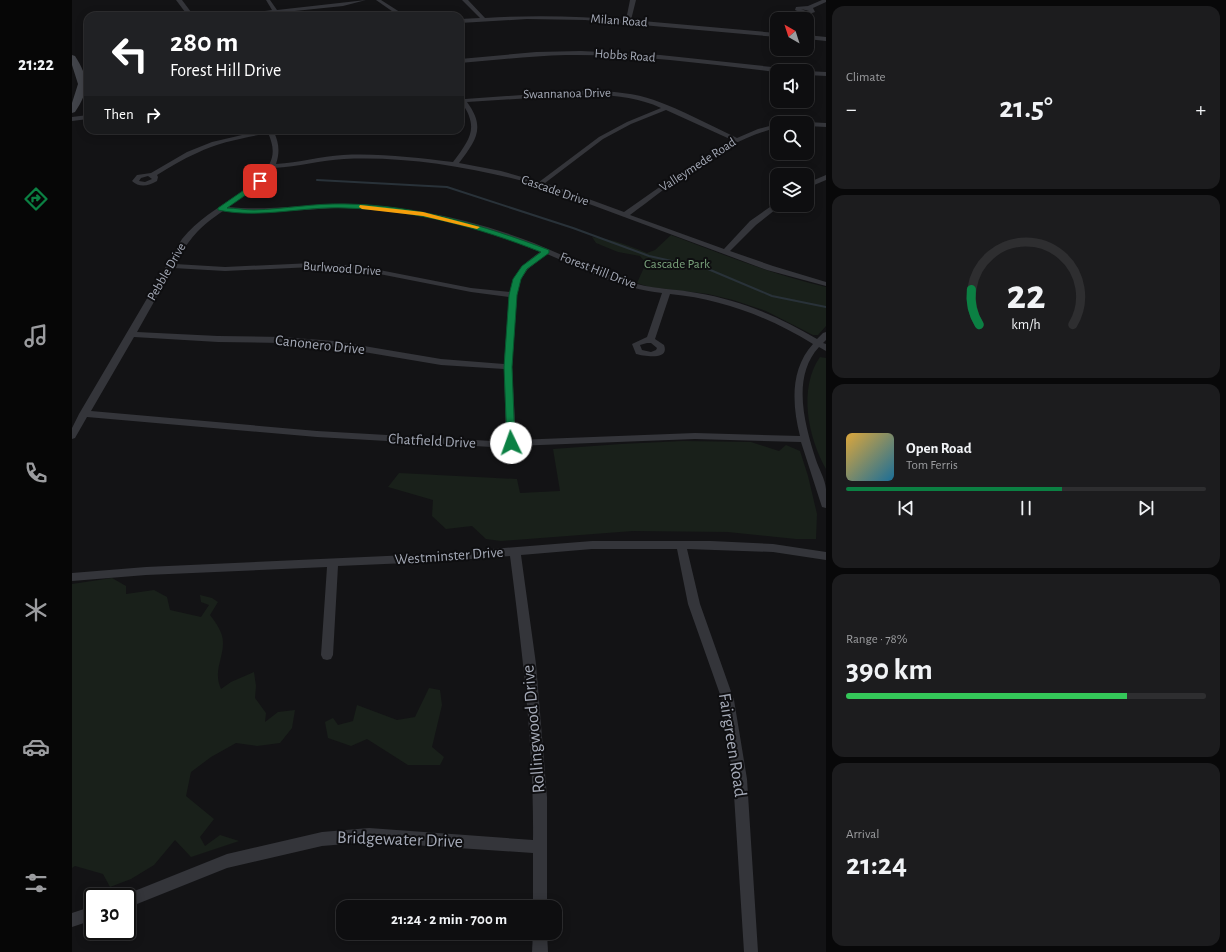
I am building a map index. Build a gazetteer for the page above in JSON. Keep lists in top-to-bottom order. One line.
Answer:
{"streets":{"street":["Milan Road","Hobbs Road","Swannanoa Drive","Valleymede Road","Cascade Drive","Burlwood Drive","Forest Hill Drive","Pebble Drive","Canonero Drive","Chatfield Drive","Westminster Drive","Rollingwood Drive","Fairgreen Road","Bridgewater Drive"]},"crossings":[["Swannanoa Drive","Valleymede Road"],["Valleymede Road","Cascade Drive"],["Cascade Drive","Pebble Drive"],["Burlwood Drive","Pebble Drive"],["Forest Hill Drive","Pebble Drive"],["Pebble Drive","Canonero Drive"],["Pebble Drive","Chatfield Drive"],["Westminster Drive","Rollingwood Drive"],["Westminster Drive","Fairgreen Road"],["Rollingwood Drive","Bridgewater Drive"]],"parks":["Cascade Park"],"north":"top left","page":{"tabs":"21:22","tile":["Climate",["Range · 78%","390 km"],["Arrival","21:24"]],"turn":["280 m","Forest Hill Drive"],"heat":["−","21.5°","+"],"then":"Then","song":["Open Road","Tom Ferris"],"limit":"30","trip":"21:24 · 2 min · 700 m","gauge":["22","km/h"]}}
